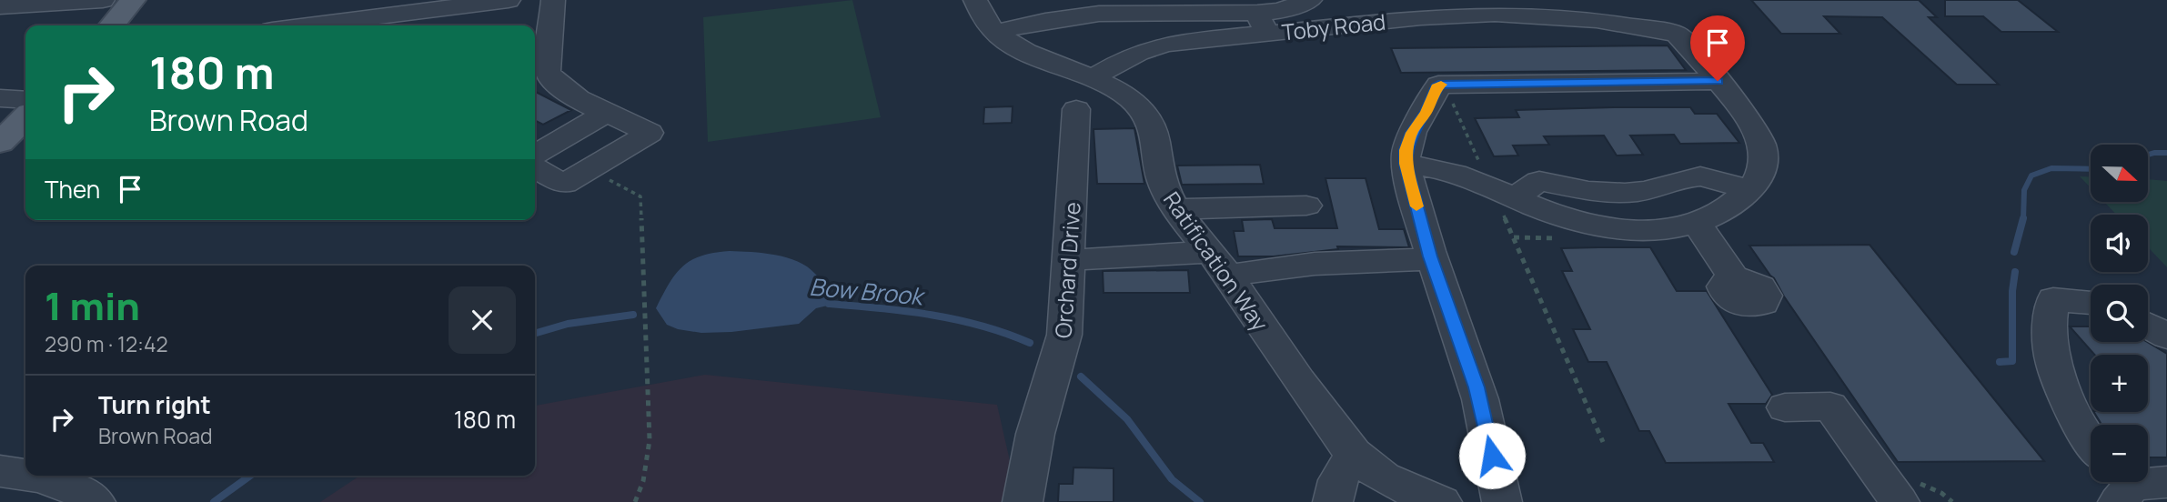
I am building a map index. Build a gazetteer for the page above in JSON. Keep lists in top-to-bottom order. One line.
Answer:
{"streets":{"street":["Toby Road","Ratification Way","Orchard Drive"]},"crossings":[["Toby Road","Ratification Way"]],"water":["Bow Brook"],"north":"right","page":{"turn":["180 m","Brown Road"],"map_buttons":["+","−"],"then":"Then","heading":["1 min","290 m · 12:42"],"list":[{"name":"Turn right","note":"Brown Road","value":"180 m"}]}}
